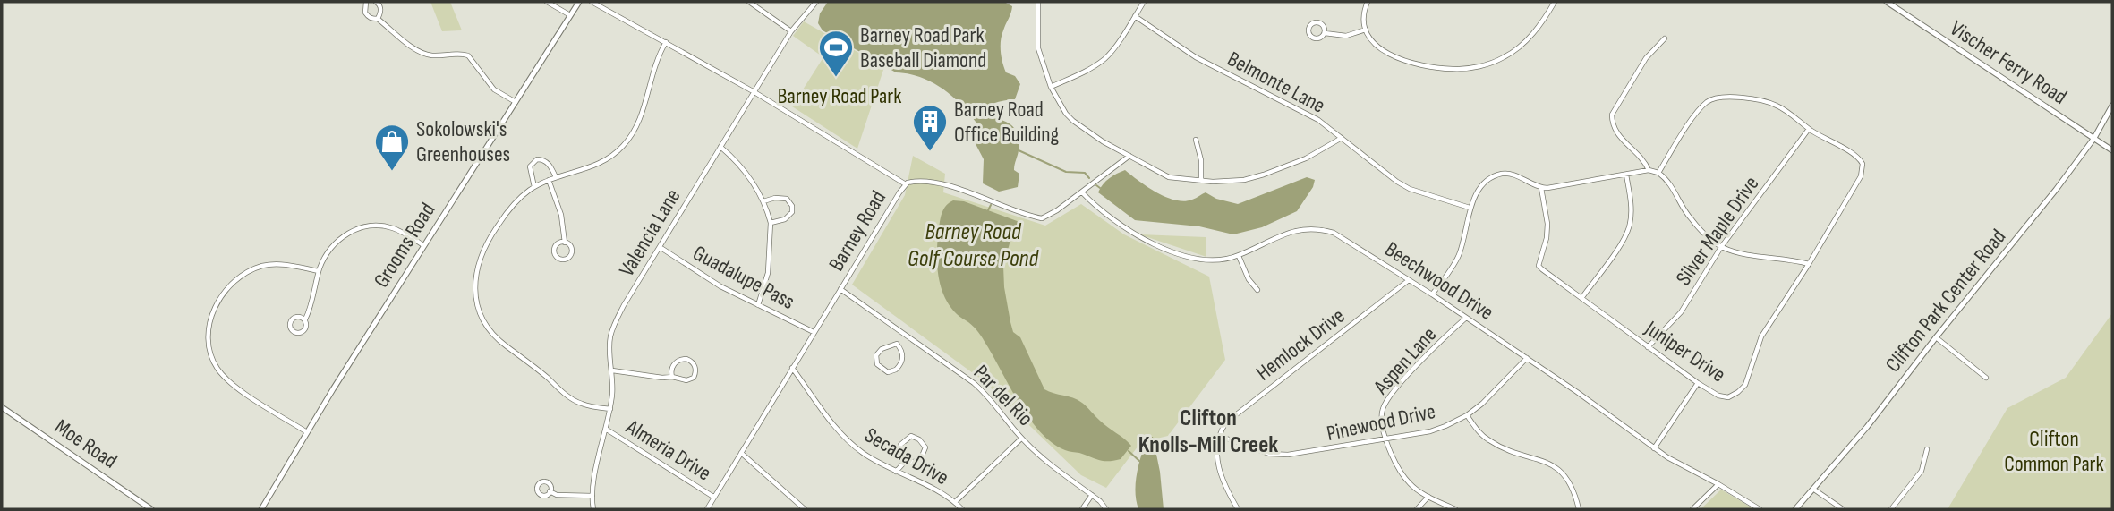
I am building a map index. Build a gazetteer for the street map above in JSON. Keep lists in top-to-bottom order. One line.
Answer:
{"streets":{"street":["Vischer Ferry Road","Belmonte Lane","Barney Road","Silver Maple Drive","Valencia Lane","Grooms Road","Guadalupe Pass","Beechwood Drive","Clifton Park Center Road","Hemlock Drive","Juniper Drive","Aspen Lane","Par del Rio","Pinewood Drive","Moe Road","Almeria Drive","Secada Drive"]},"crossings":[["Vischer Ferry Road","Clifton Park Center Road"],["Barney Road","Guadalupe Pass"],["Barney Road","Beechwood Drive"],["Barney Road","Par del Rio"],["Barney Road","Almeria Drive"],["Barney Road","Secada Drive"],["Silver Maple Drive","Juniper Drive"],["Valencia Lane","Guadalupe Pass"],["Valencia Lane","Almeria Drive"],["Beechwood Drive","Hemlock Drive"],["Beechwood Drive","Aspen Lane"],["Beechwood Drive","Pinewood Drive"],["Hemlock Drive","Pinewood Drive"],["Aspen Lane","Pinewood Drive"]],"districts":["Clifton Knolls-Mill Creek"],"water":["Barney Road Golf Course Pond"],"parks":["Barney Road Park","Clifton Common Park"],"places":{"sports":["Barney Road Park Baseball Diamond"],"building":["Barney Road Office Building"],"shop":["Sokolowski's Greenhouses"]}}
